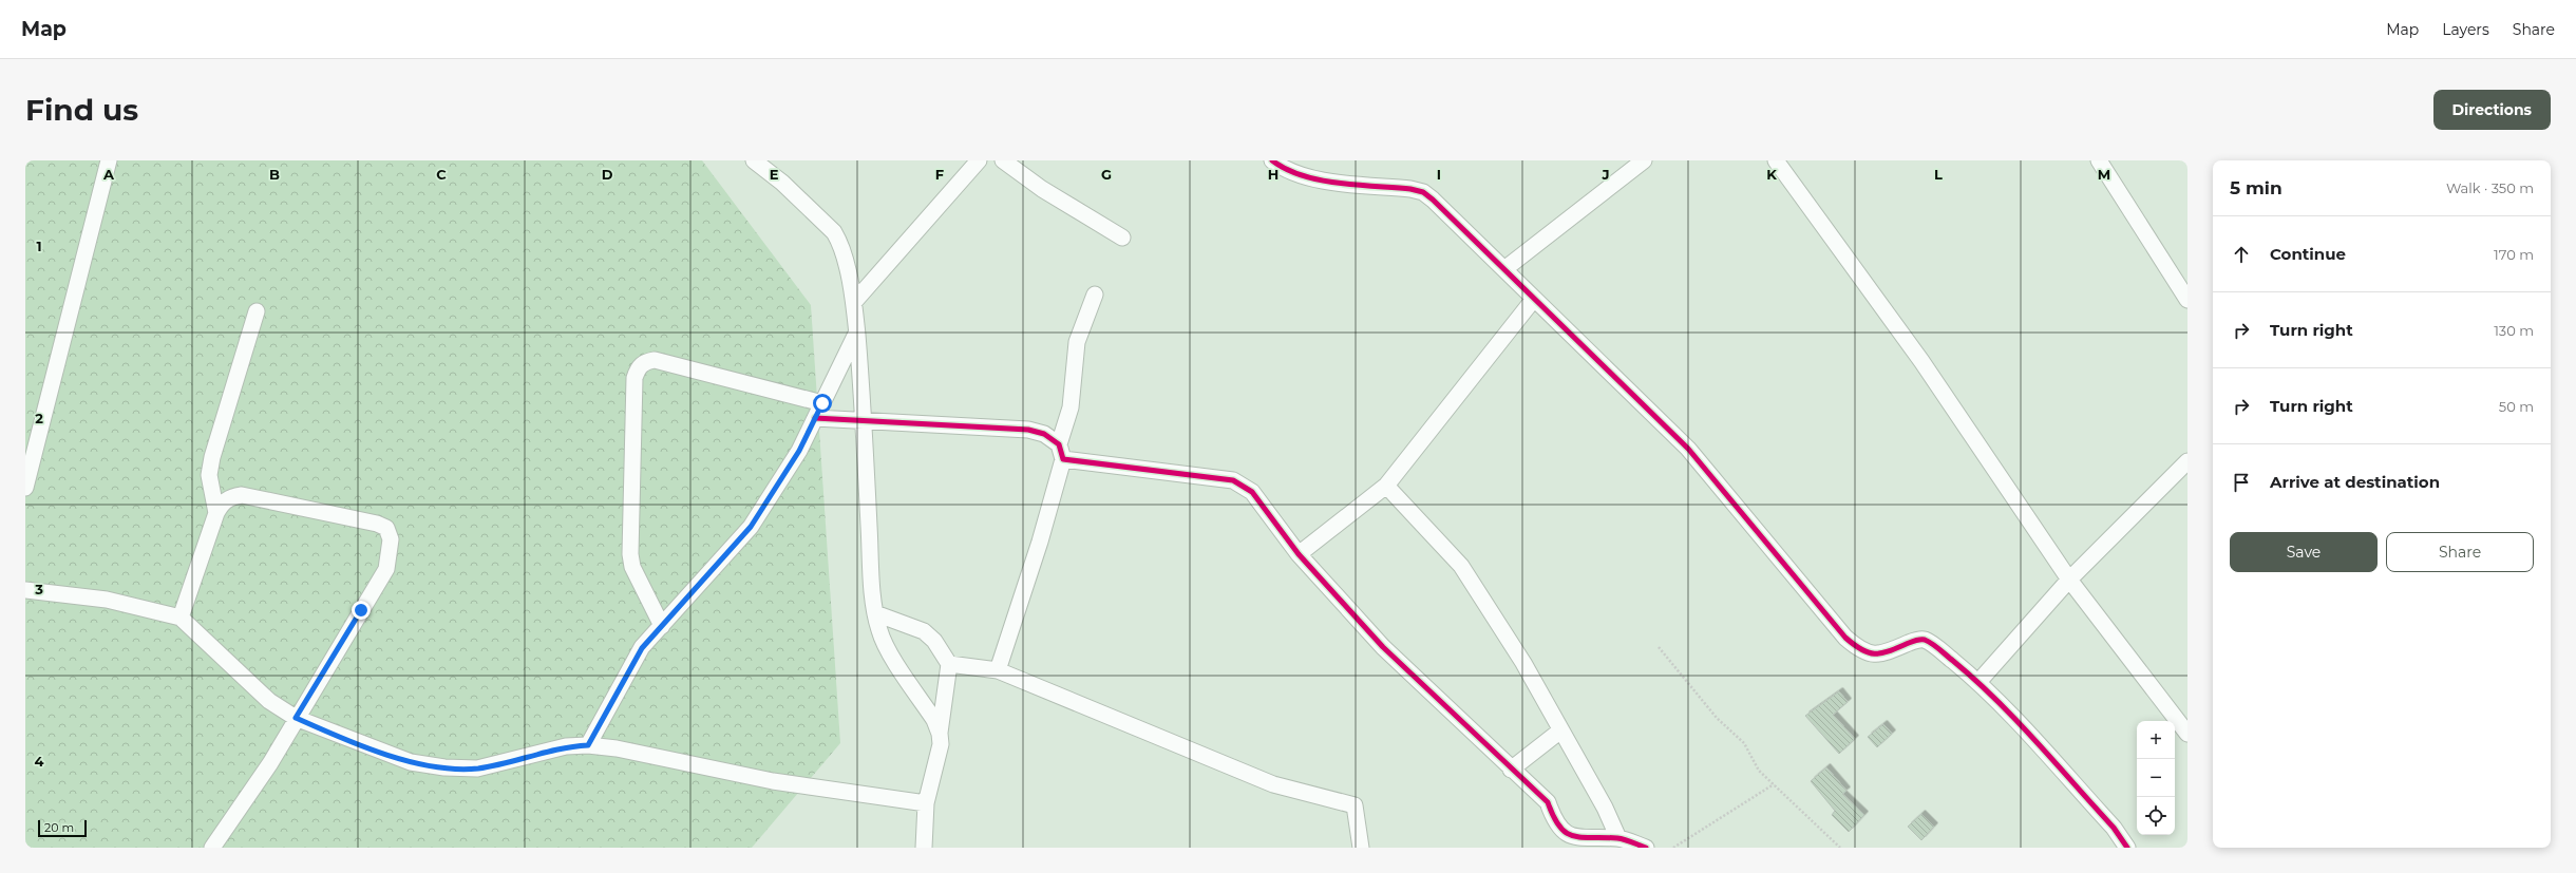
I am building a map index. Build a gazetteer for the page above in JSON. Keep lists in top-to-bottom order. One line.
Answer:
{"scale_bar":"20 m","page":{"header":"Map","nav":["Map","Layers","Share"],"buttons":["Directions",["Save","Share"]],"title":"Find us","heading":["5 min","Walk · 350 m"],"list":[["Continue","170 m"],["Turn right","130 m"],["Turn right","50 m"],"Arrive at destination"],"map_buttons":["+","−"],"scale":"20 m"},"grid":{"columns":["A","B","C","D","E","F","G","H","I","J","K","L","M"],"rows":["1","2","3","4"]}}
